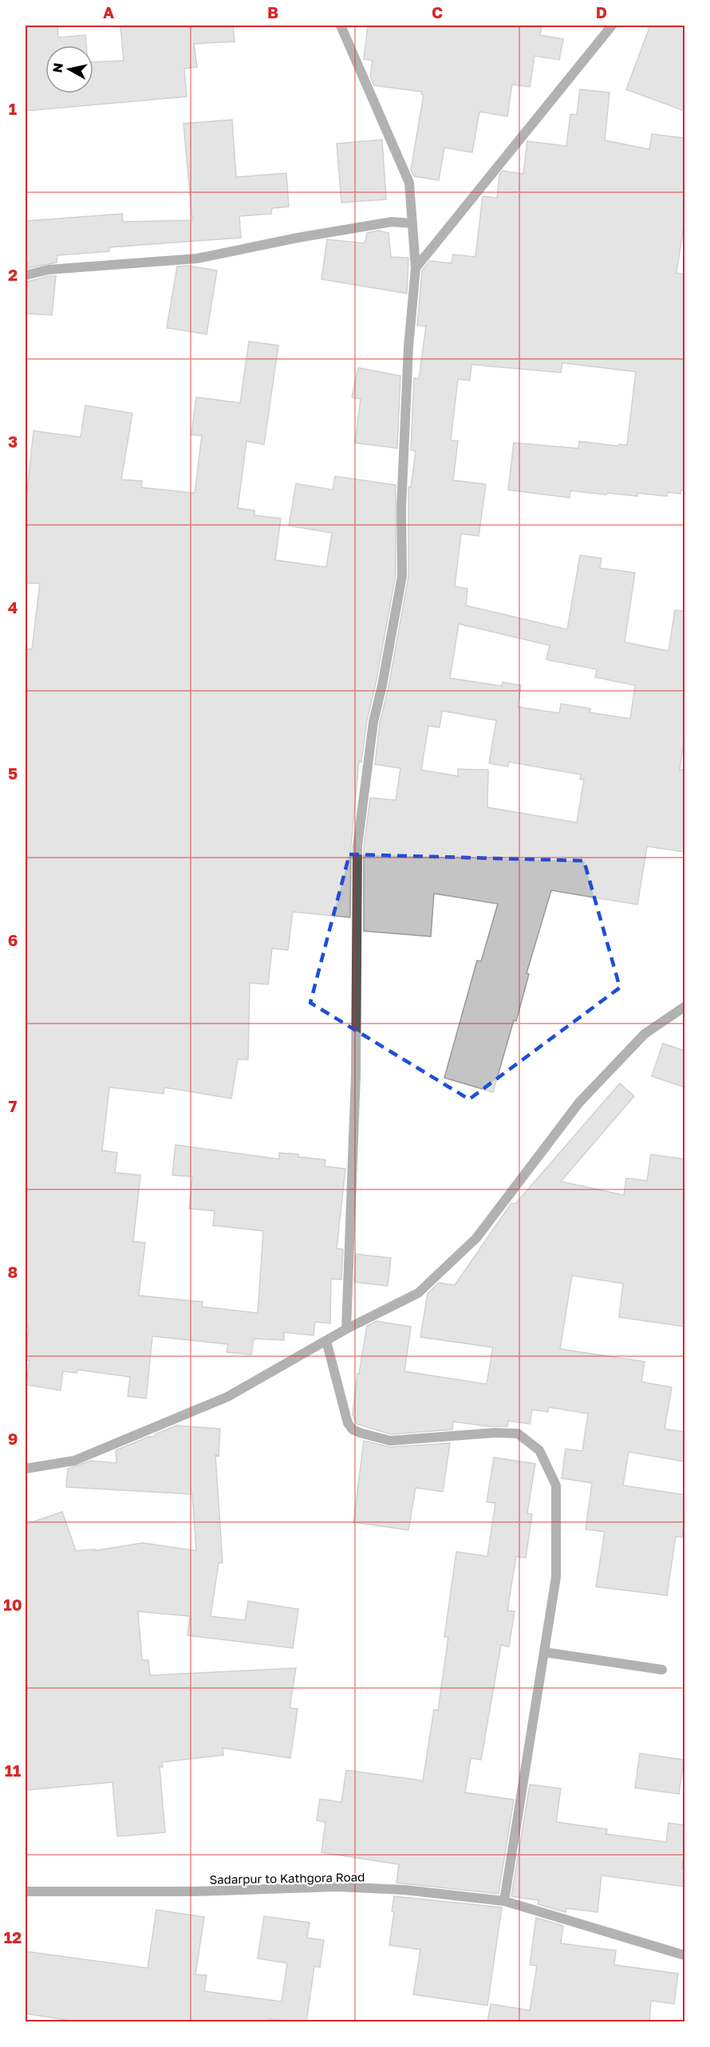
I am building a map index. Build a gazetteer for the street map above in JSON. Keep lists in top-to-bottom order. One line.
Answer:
{"streets":{"street":["Sadarpur to Kathgora Road"]},"north":"left","grid":{"columns":["A","B","C","D"],"rows":["1","2","3","4","5","6","7","8","9","10","11","12"]}}
